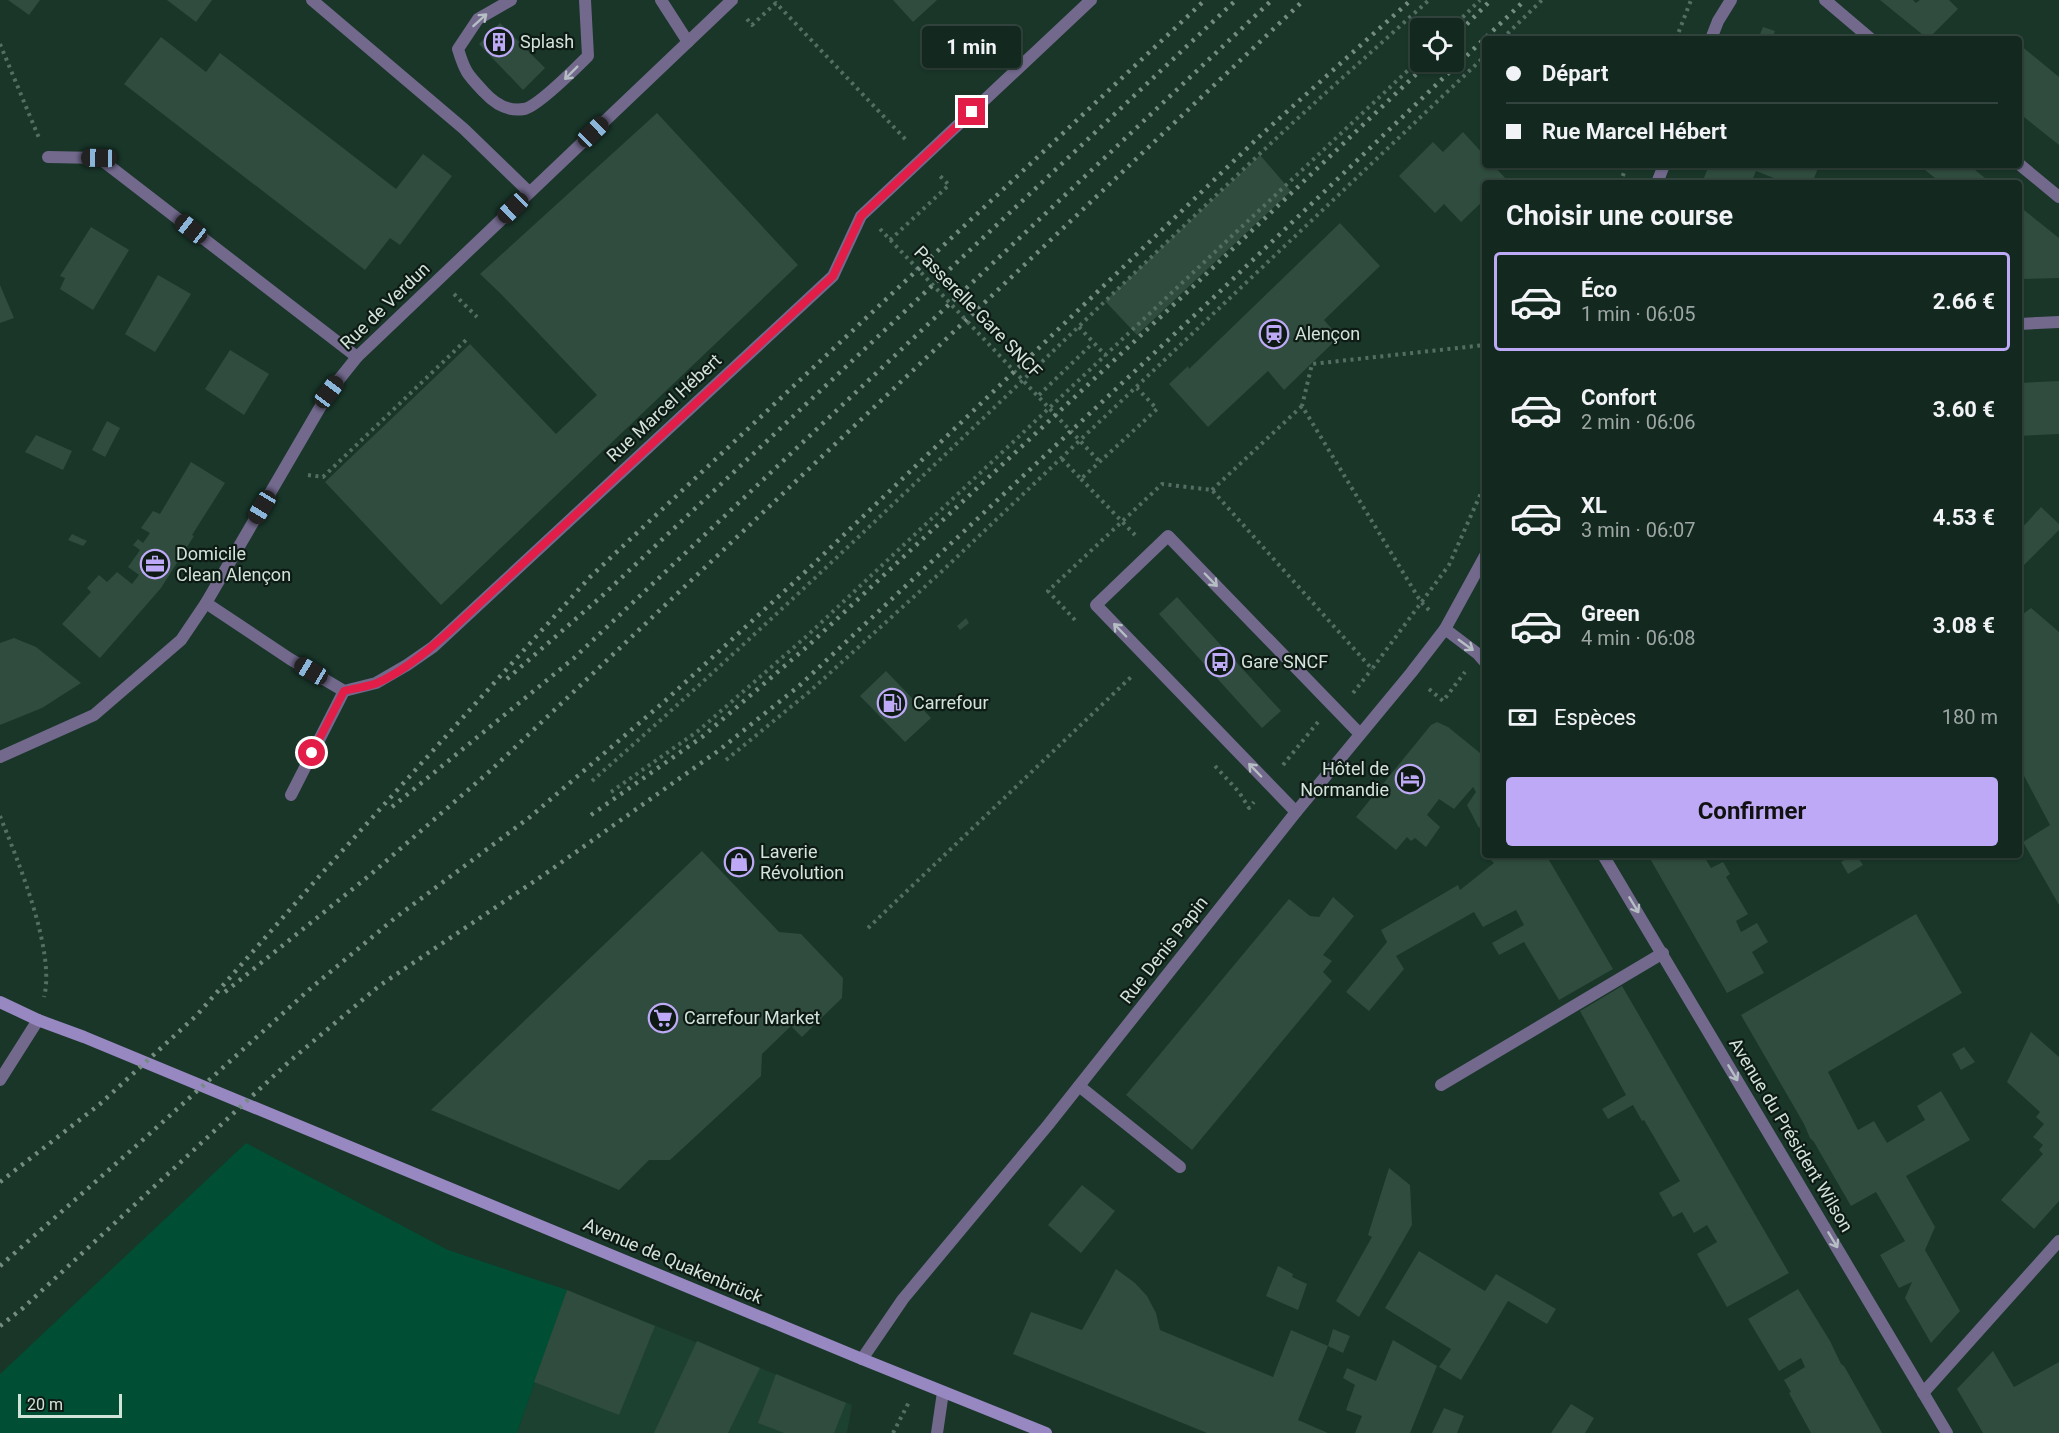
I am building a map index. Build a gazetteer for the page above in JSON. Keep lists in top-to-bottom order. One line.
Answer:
{"streets":{"main road":["Avenue de Quakenbrück"],"street":["Rue de Verdun","Rue Marcel Hébert","Rue Denis Papin","Avenue du Président Wilson"],"path":["Passerelle Gare SNCF"]},"crossings":[["Rue Denis Papin","Avenue de Quakenbrück"]],"one_way":["Avenue du Président Wilson"],"places":{"building":["Splash"],"station":["Alençon"],"office":["Domicile Clean Alençon"],"bus stop":["Gare SNCF"],"fuel station":["Carrefour"],"hotel":["Hôtel de Normandie"],"shop":["Laverie Révolution"],"supermarket":["Carrefour Market"]},"scale_bar":"20 m","page":{"bubble":"1 min","banner":["Départ","Rue Marcel Hébert"],"heading":"Choisir une course","list":[{"name":"Éco","note":"1 min · 06:05","value":"2.66 €"},{"name":"Confort","note":"2 min · 06:06","value":"3.60 €"},{"name":"XL","note":"3 min · 06:07","value":"4.53 €"},{"name":"Green","note":"4 min · 06:08","value":"3.08 €"}],"pay":["Espèces","180 m"],"buttons":"Confirmer","scale":"20 m"}}
